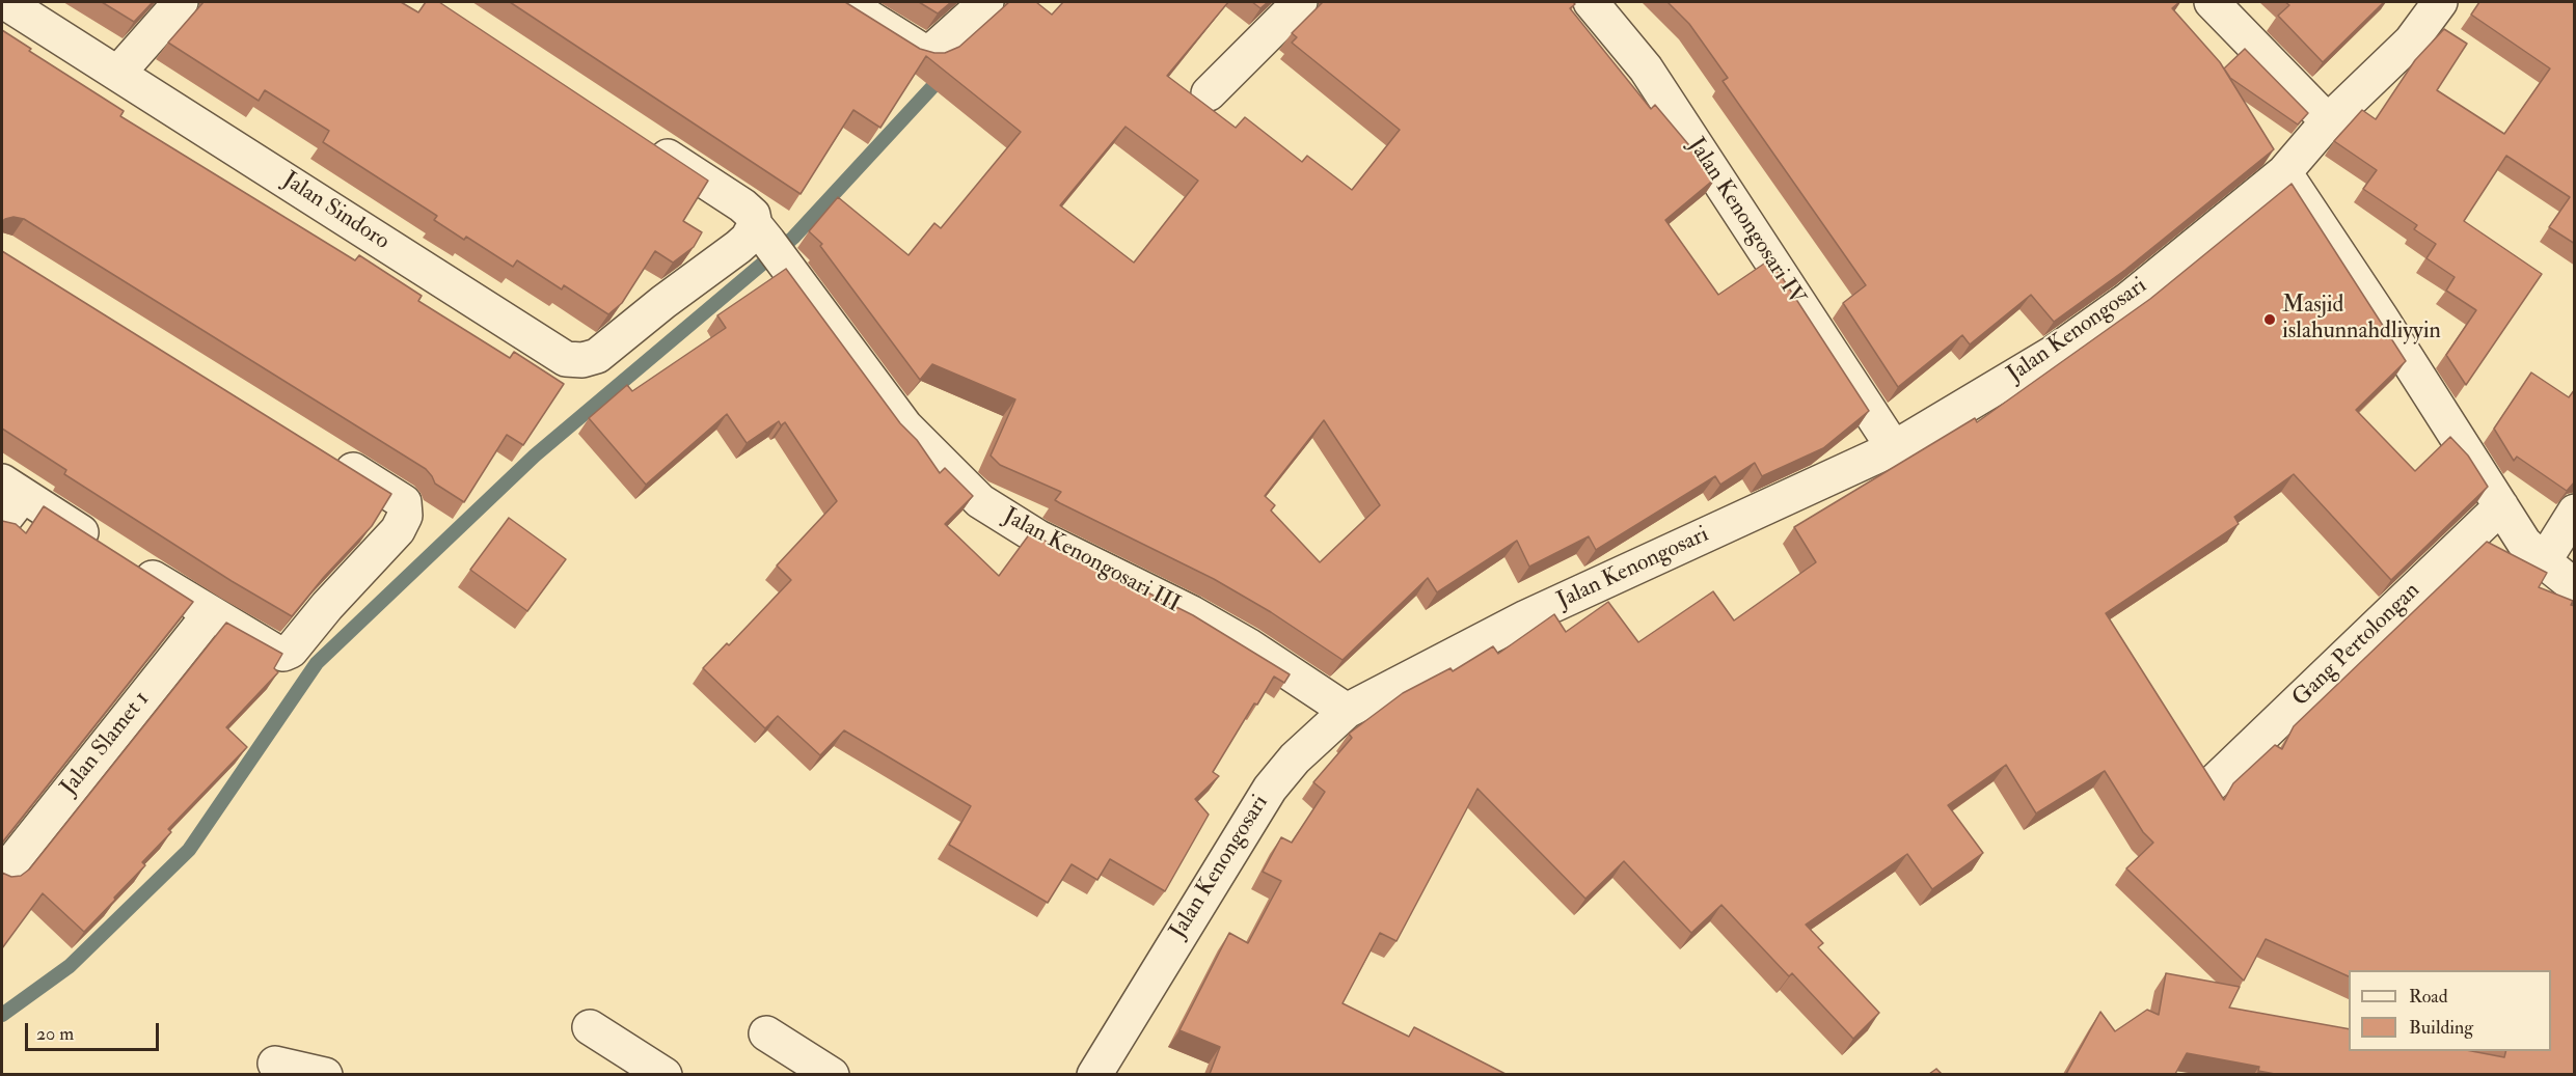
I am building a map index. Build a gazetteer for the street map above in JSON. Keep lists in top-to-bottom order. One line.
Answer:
{"streets":{"street":["Jalan Sindoro","Jalan Kenongosari IV","Jalan Kenongosari","Jalan Kenongosari III","Gang Pertolongan","Jalan Slamet 1"]},"crossings":[["Jalan Sindoro","Jalan Kenongosari III"],["Jalan Kenongosari IV","Jalan Kenongosari"],["Jalan Kenongosari","Jalan Kenongosari III"]],"places":["Masjid islahunnahdliyyin"],"legend":["Road","Building"],"scale_bar":"20 m"}
